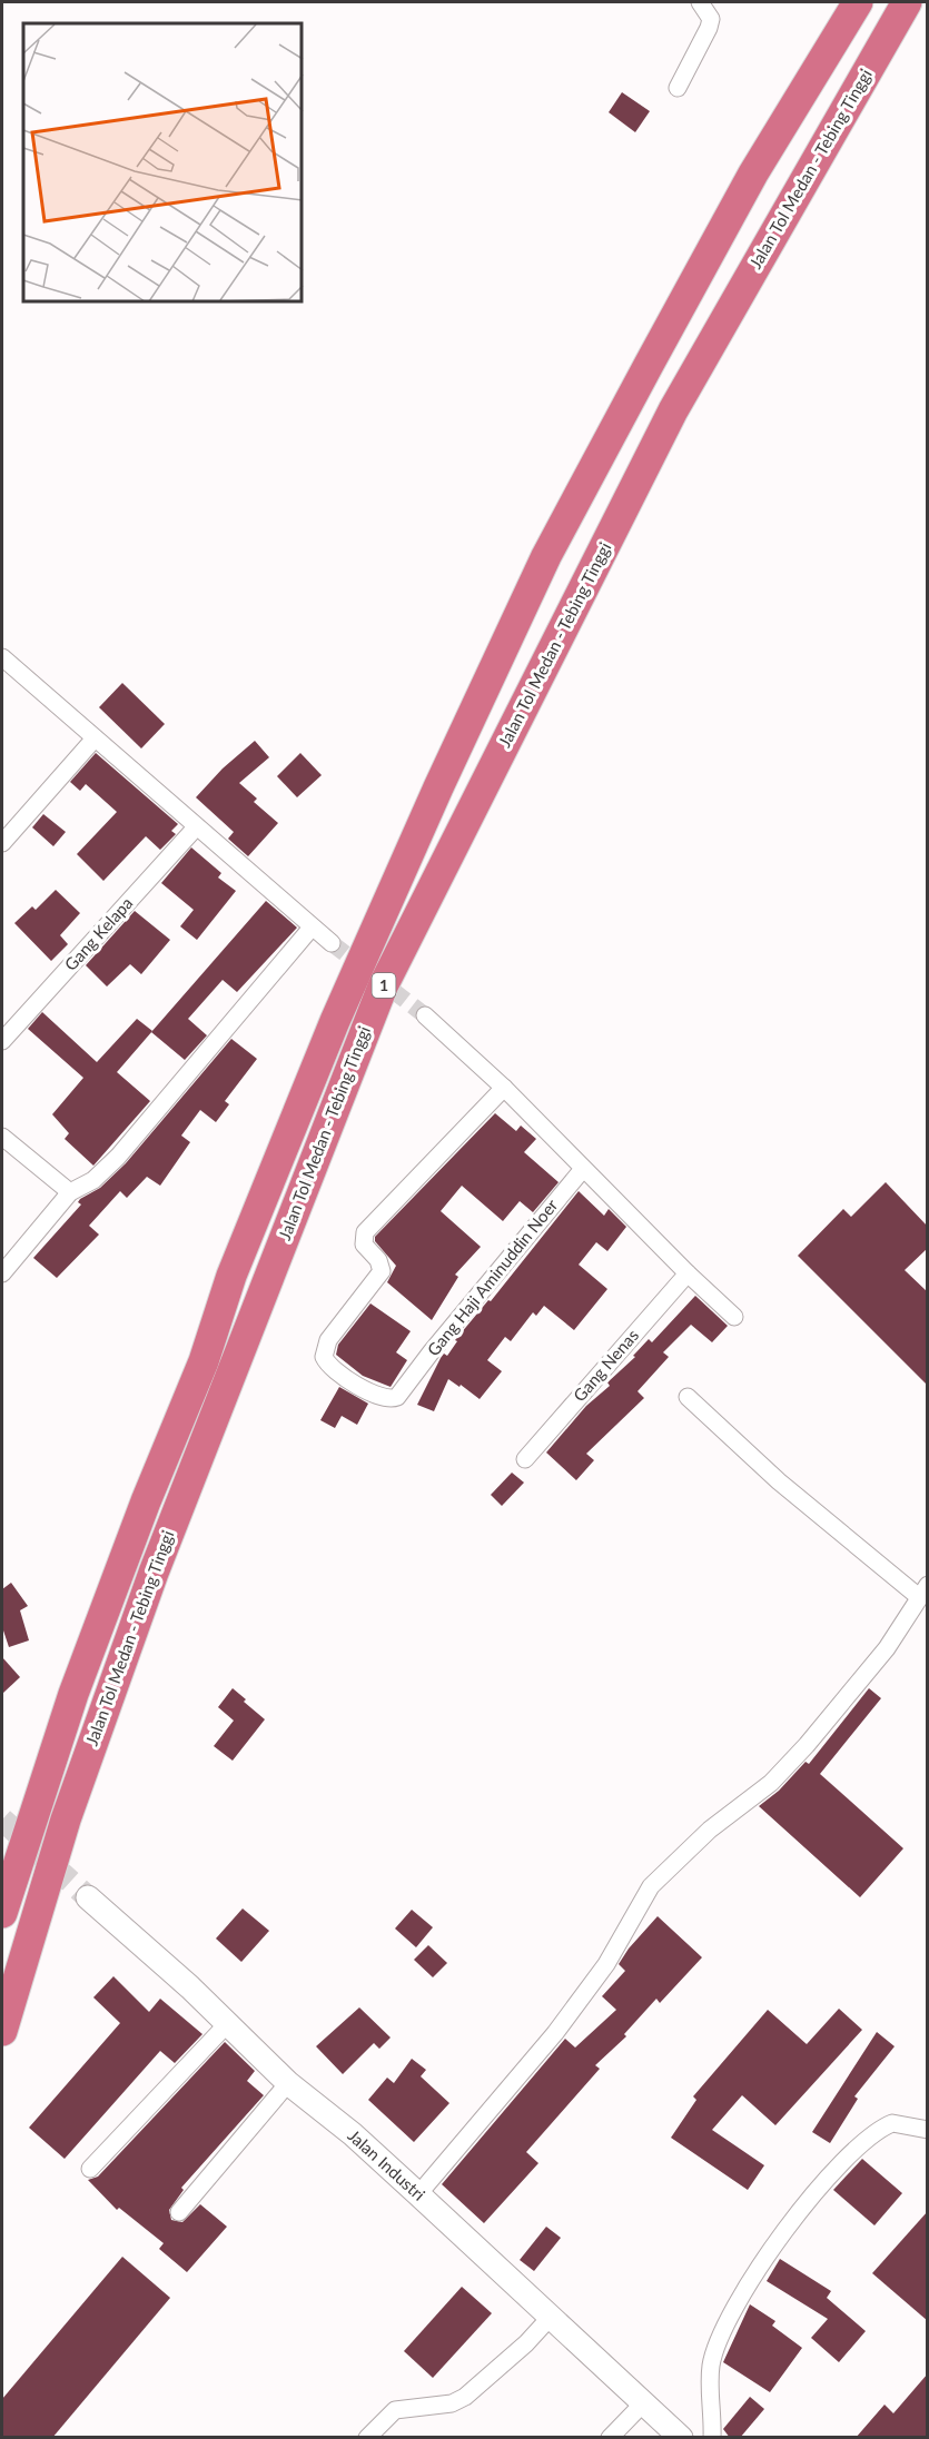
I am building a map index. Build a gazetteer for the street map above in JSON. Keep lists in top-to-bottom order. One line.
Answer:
{"streets":{"highway":["Jalan Tol Medan - Tebing Tinggi","1"],"street":["Gang Kelapa","Gang Haji Aminuddin Noer","Gang Nenas","Jalan Industri"]}}
